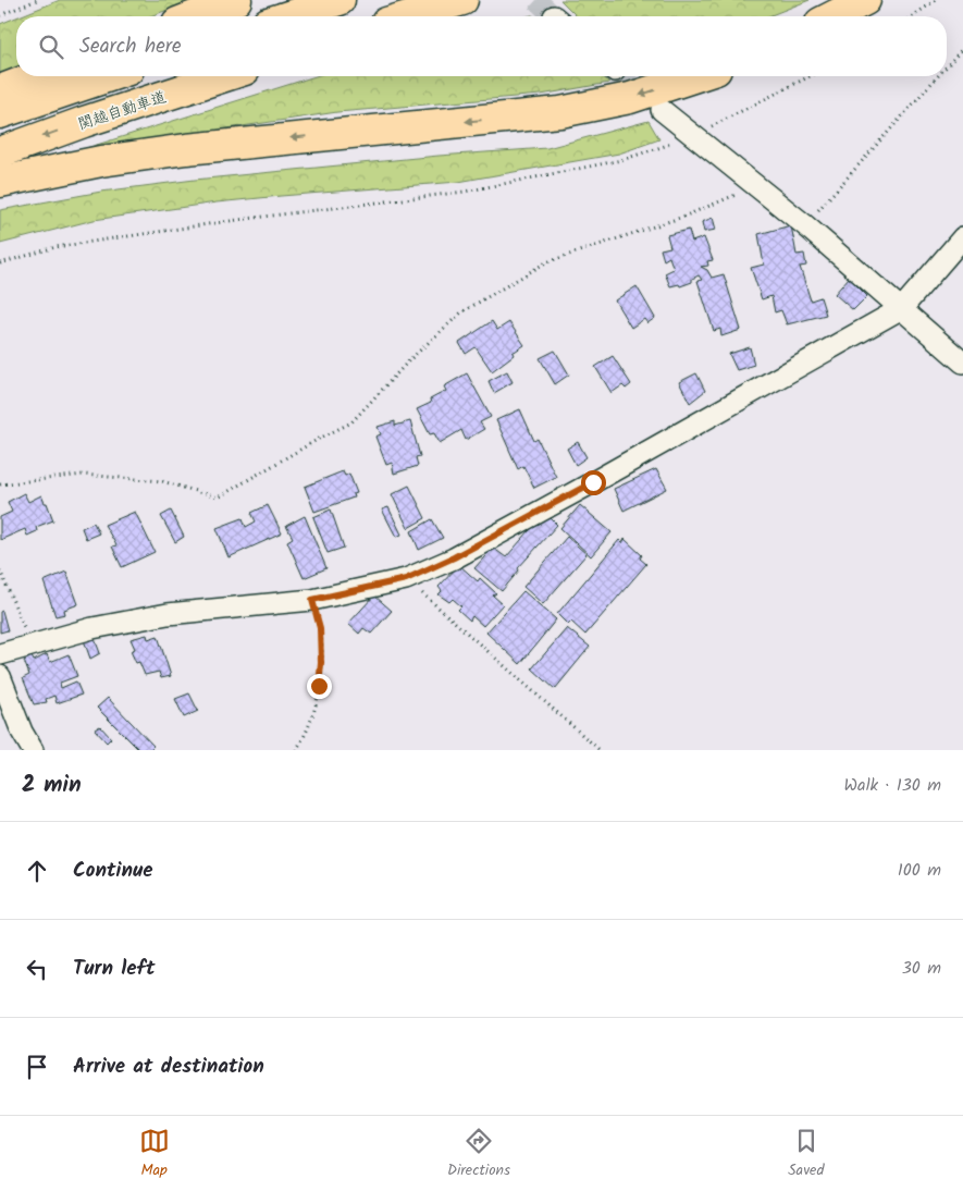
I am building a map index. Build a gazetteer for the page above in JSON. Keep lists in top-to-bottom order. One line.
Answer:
{"streets":{"highway":["関越自動車道"]},"page":{"search":"Search here","heading":["2 min","Walk · 130 m"],"list":[["Continue","100 m"],["Turn left","30 m"],"Arrive at destination"],"nav":["Map","Directions","Saved"]}}
